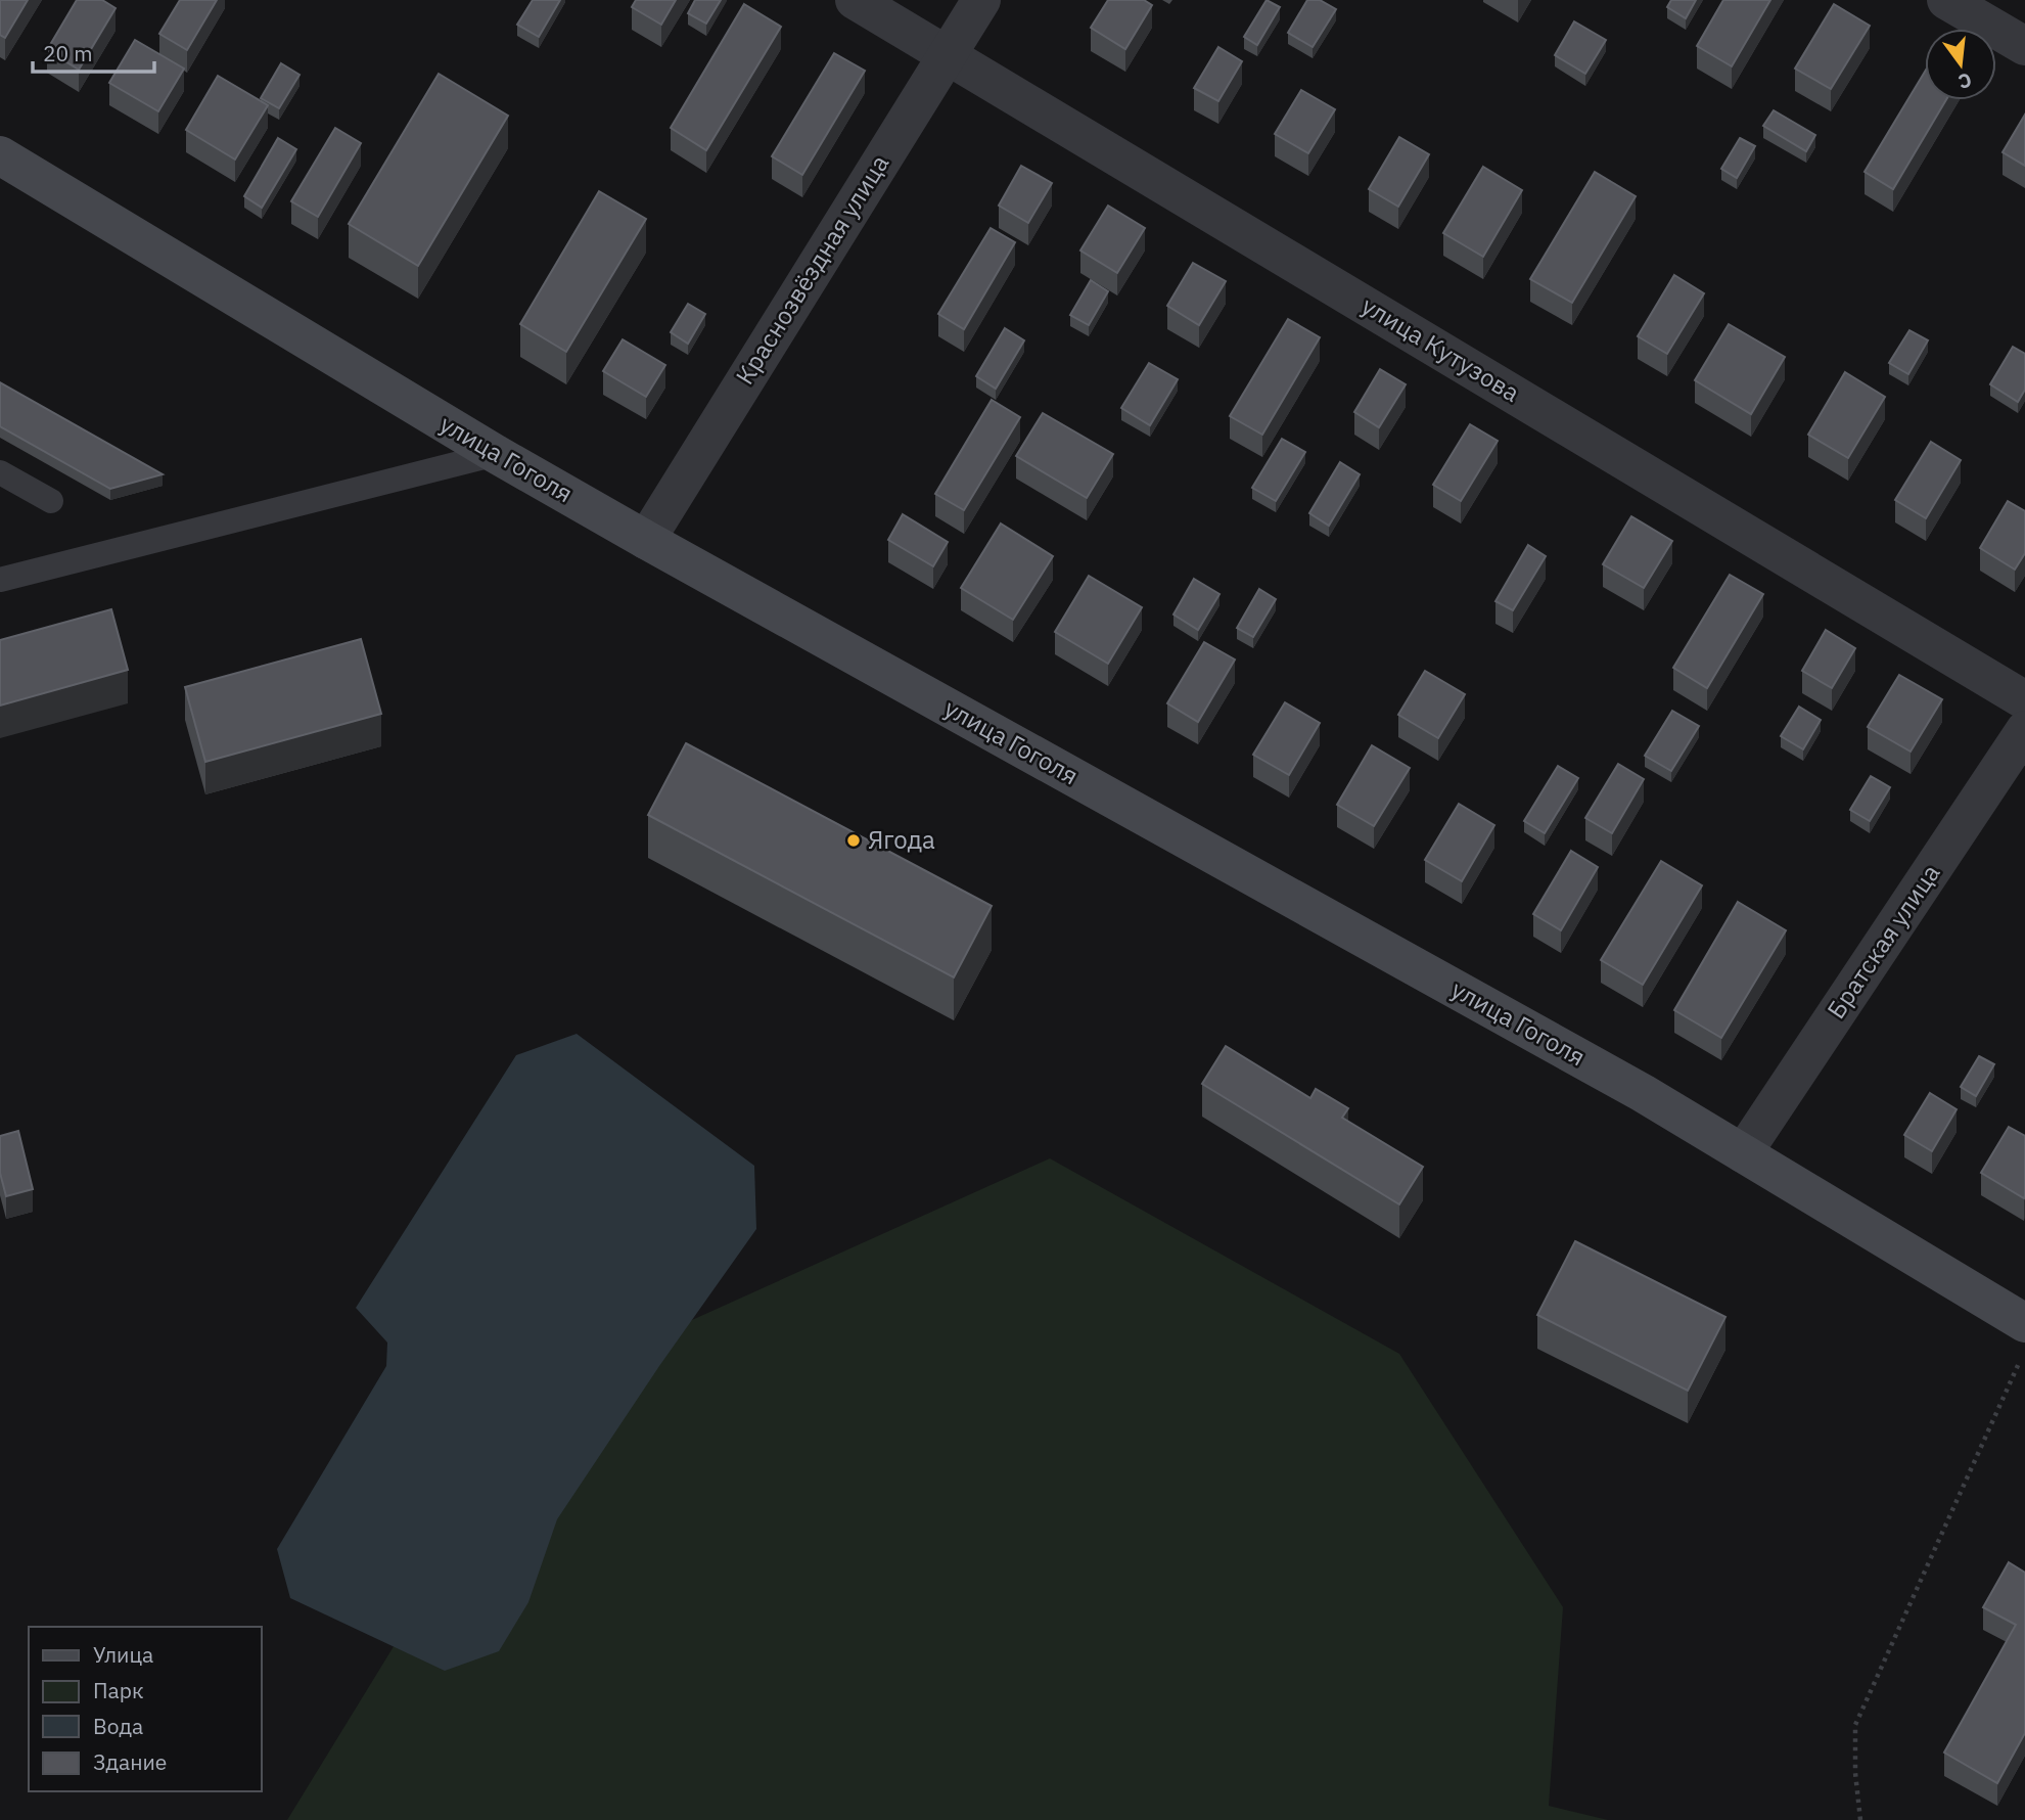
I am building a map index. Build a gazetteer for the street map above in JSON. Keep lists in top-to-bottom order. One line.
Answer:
{"streets":{"main road":["улица Гоголя"],"street":["Краснозвёздная улица","улица Кутузова","Братская улица"]},"crossings":[["Краснозвёздная улица","улица Кутузова"],["Краснозвёздная улица","улица Гоголя"],["улица Гоголя","Братская улица"]],"places":["Ягода"],"legend":["Улица","Парк","Вода","Здание"],"scale_bar":"20 m","north":"bottom"}
